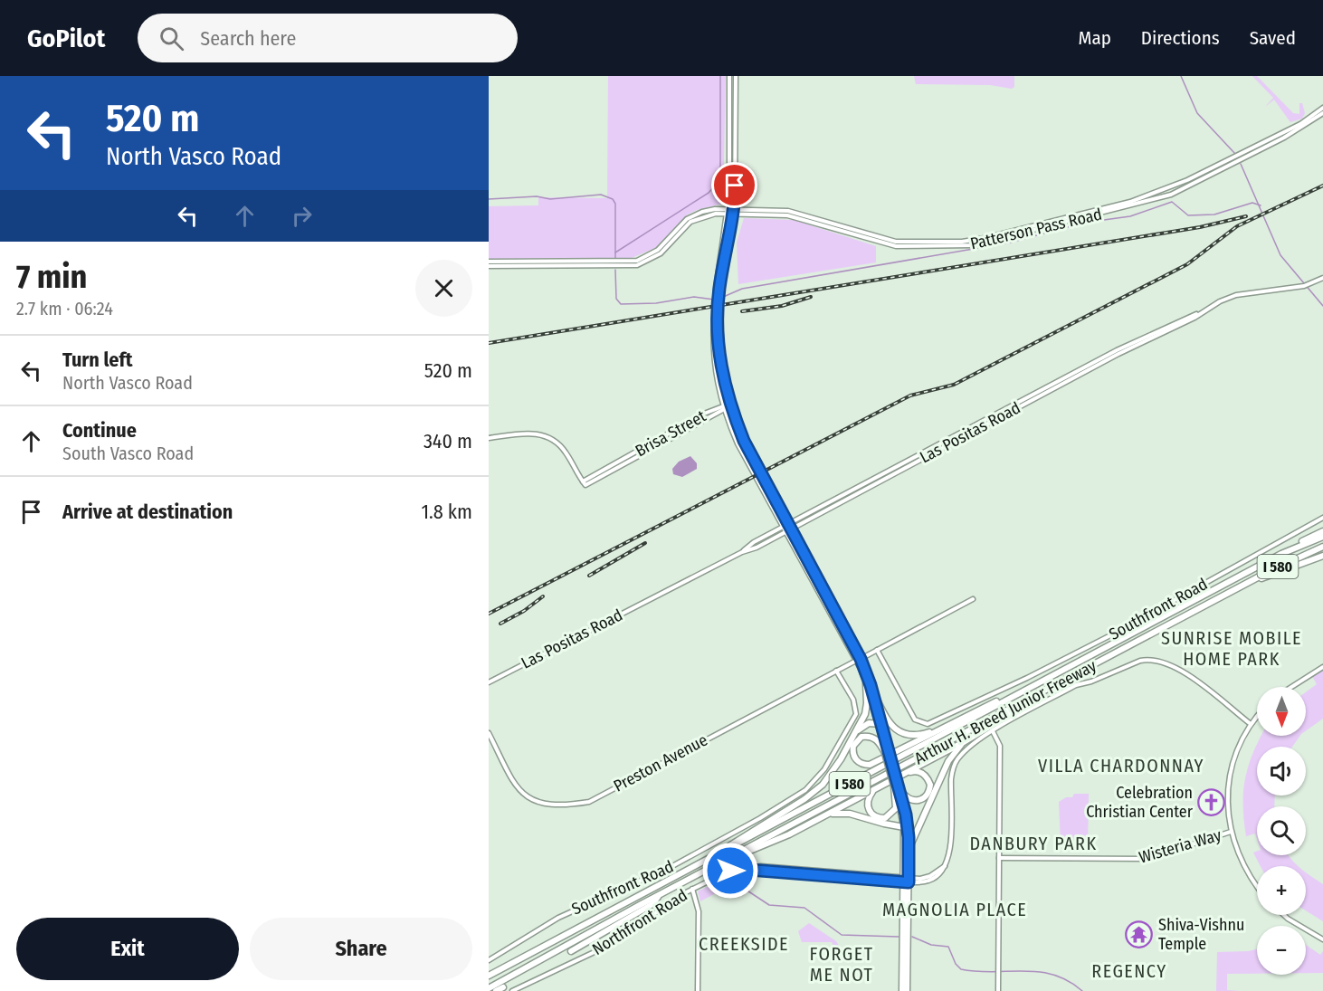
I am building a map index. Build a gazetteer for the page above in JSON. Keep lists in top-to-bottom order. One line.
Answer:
{"streets":{"highway":["I 580","Arthur H. Breed Junior Freeway"],"main road":["Patterson Pass Road","Las Positas Road","Brisa Street","Southfront Road","Preston Avenue","Wisteria Way","Northfront Road"]},"crossings":[["Southfront Road","Preston Avenue"]],"districts":["SUNRISE MOBILE HOME PARK","VILLA CHARDONNAY","DANBURY PARK","MAGNOLIA PLACE","CREEKSIDE","FORGET ME NOT","REGENCY"],"places":{"church":["Celebration Christian Center"],"temple":["Shiva-Vishnu Temple"]},"north":"bottom","page":{"header":"GoPilot","search":"Search here","nav":["Map","Directions","Saved"],"turn":["520 m","North Vasco Road"],"heading":["7 min","2.7 km · 06:24"],"list":[{"name":"Turn left","note":"North Vasco Road","value":"520 m"},{"name":"Continue","note":"South Vasco Road","value":"340 m"},{"name":"Arrive at destination","value":"1.8 km"}],"map_buttons":["+","−"],"buttons":["Exit","Share"]}}
